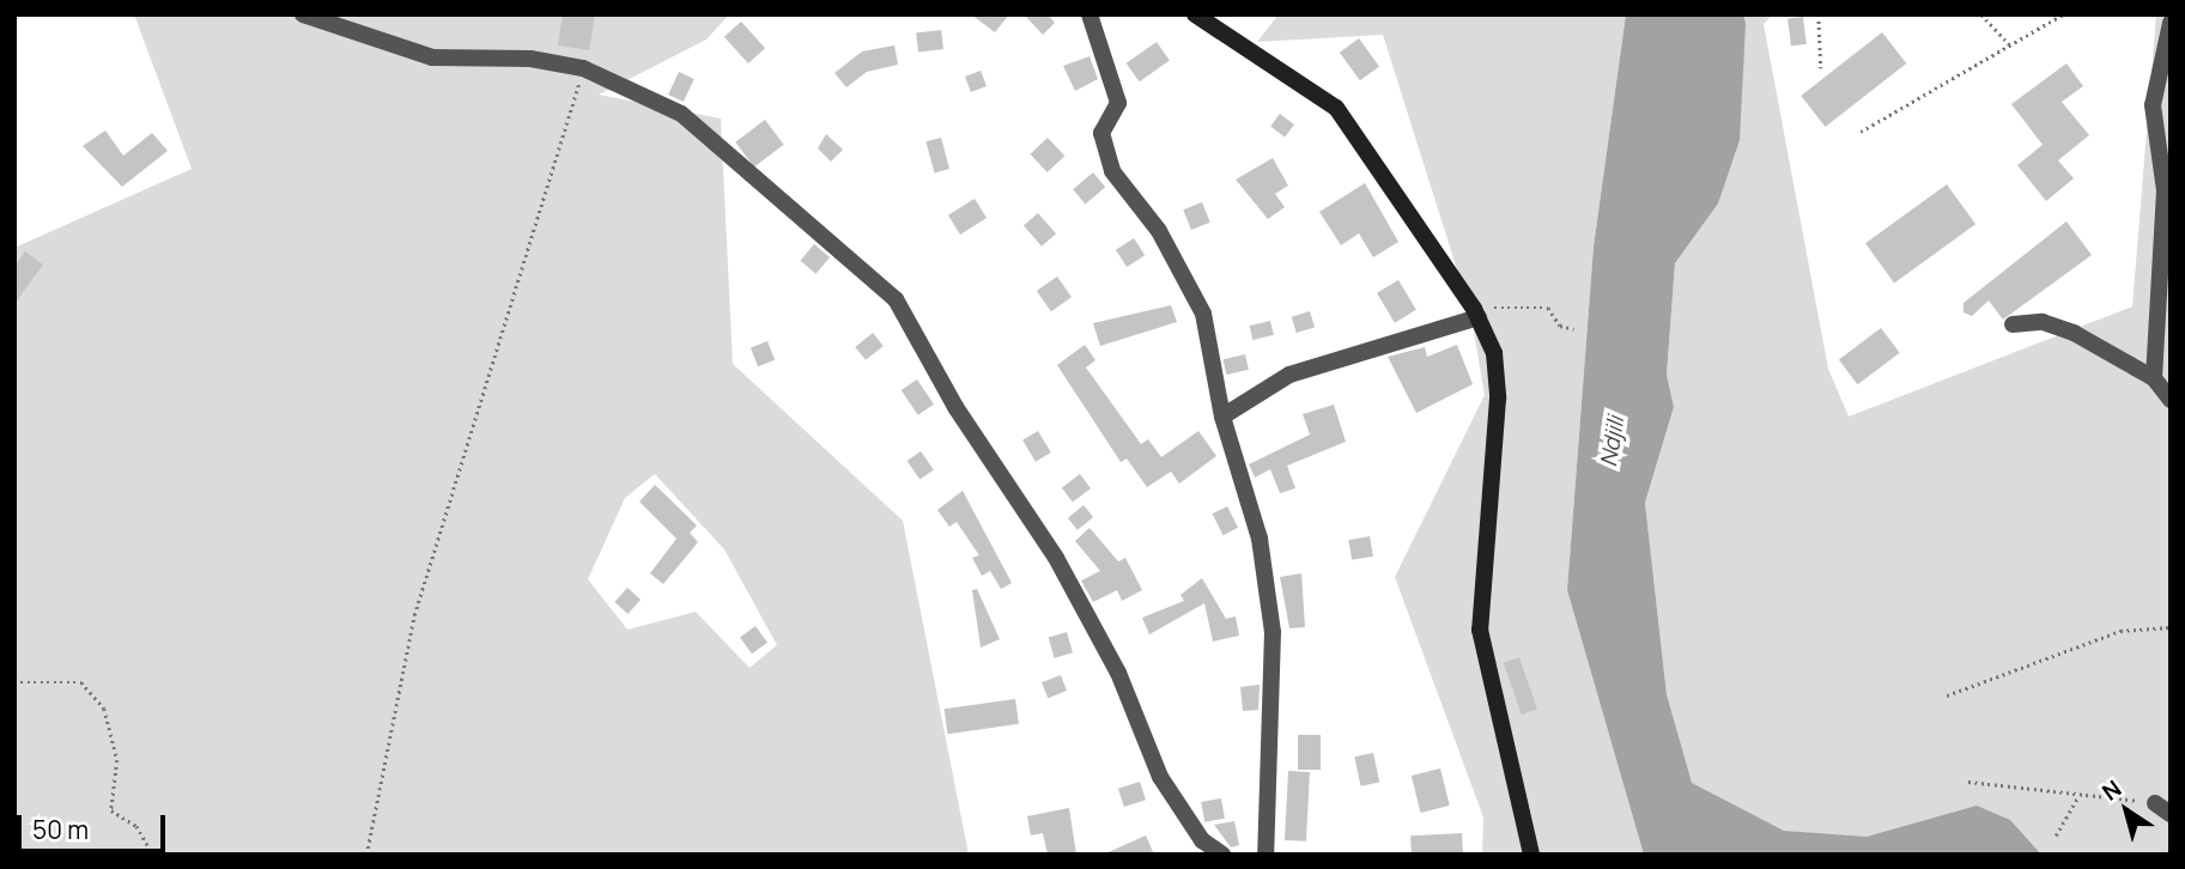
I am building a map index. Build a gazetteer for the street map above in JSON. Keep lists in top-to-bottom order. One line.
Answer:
{"water":["Ndjili"],"scale_bar":"50 m","north":"top left"}
